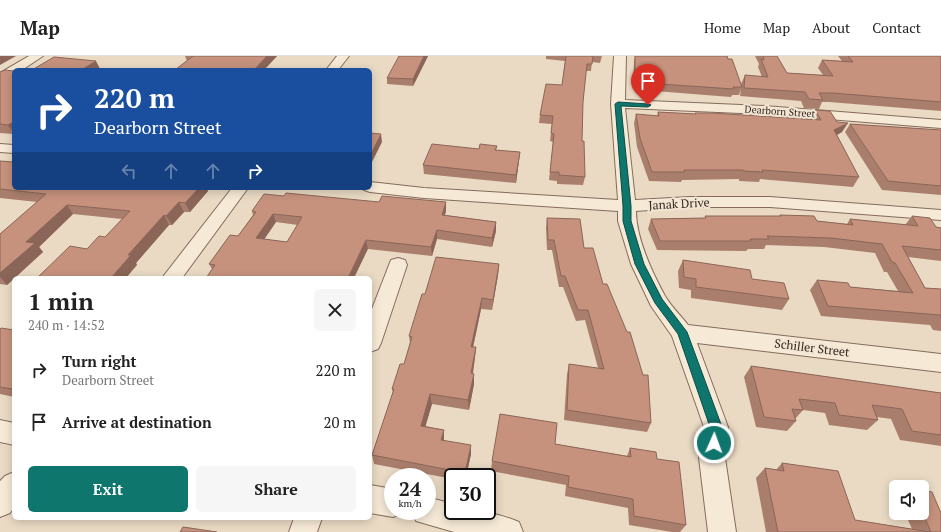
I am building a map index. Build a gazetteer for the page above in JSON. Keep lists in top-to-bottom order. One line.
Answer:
{"streets":{"street":["Dearborn Street","Janak Drive","Schiller Street"]},"page":{"header":"Map","nav":["Home","Map","About","Contact"],"turn":["220 m","Dearborn Street"],"heading":["1 min","240 m · 14:52"],"list":[{"name":"Turn right","note":"Dearborn Street","value":"220 m"},{"name":"Arrive at destination","value":"20 m"}],"buttons":["Exit","Share"],"speed":"24 km/h","limit":"30"}}
